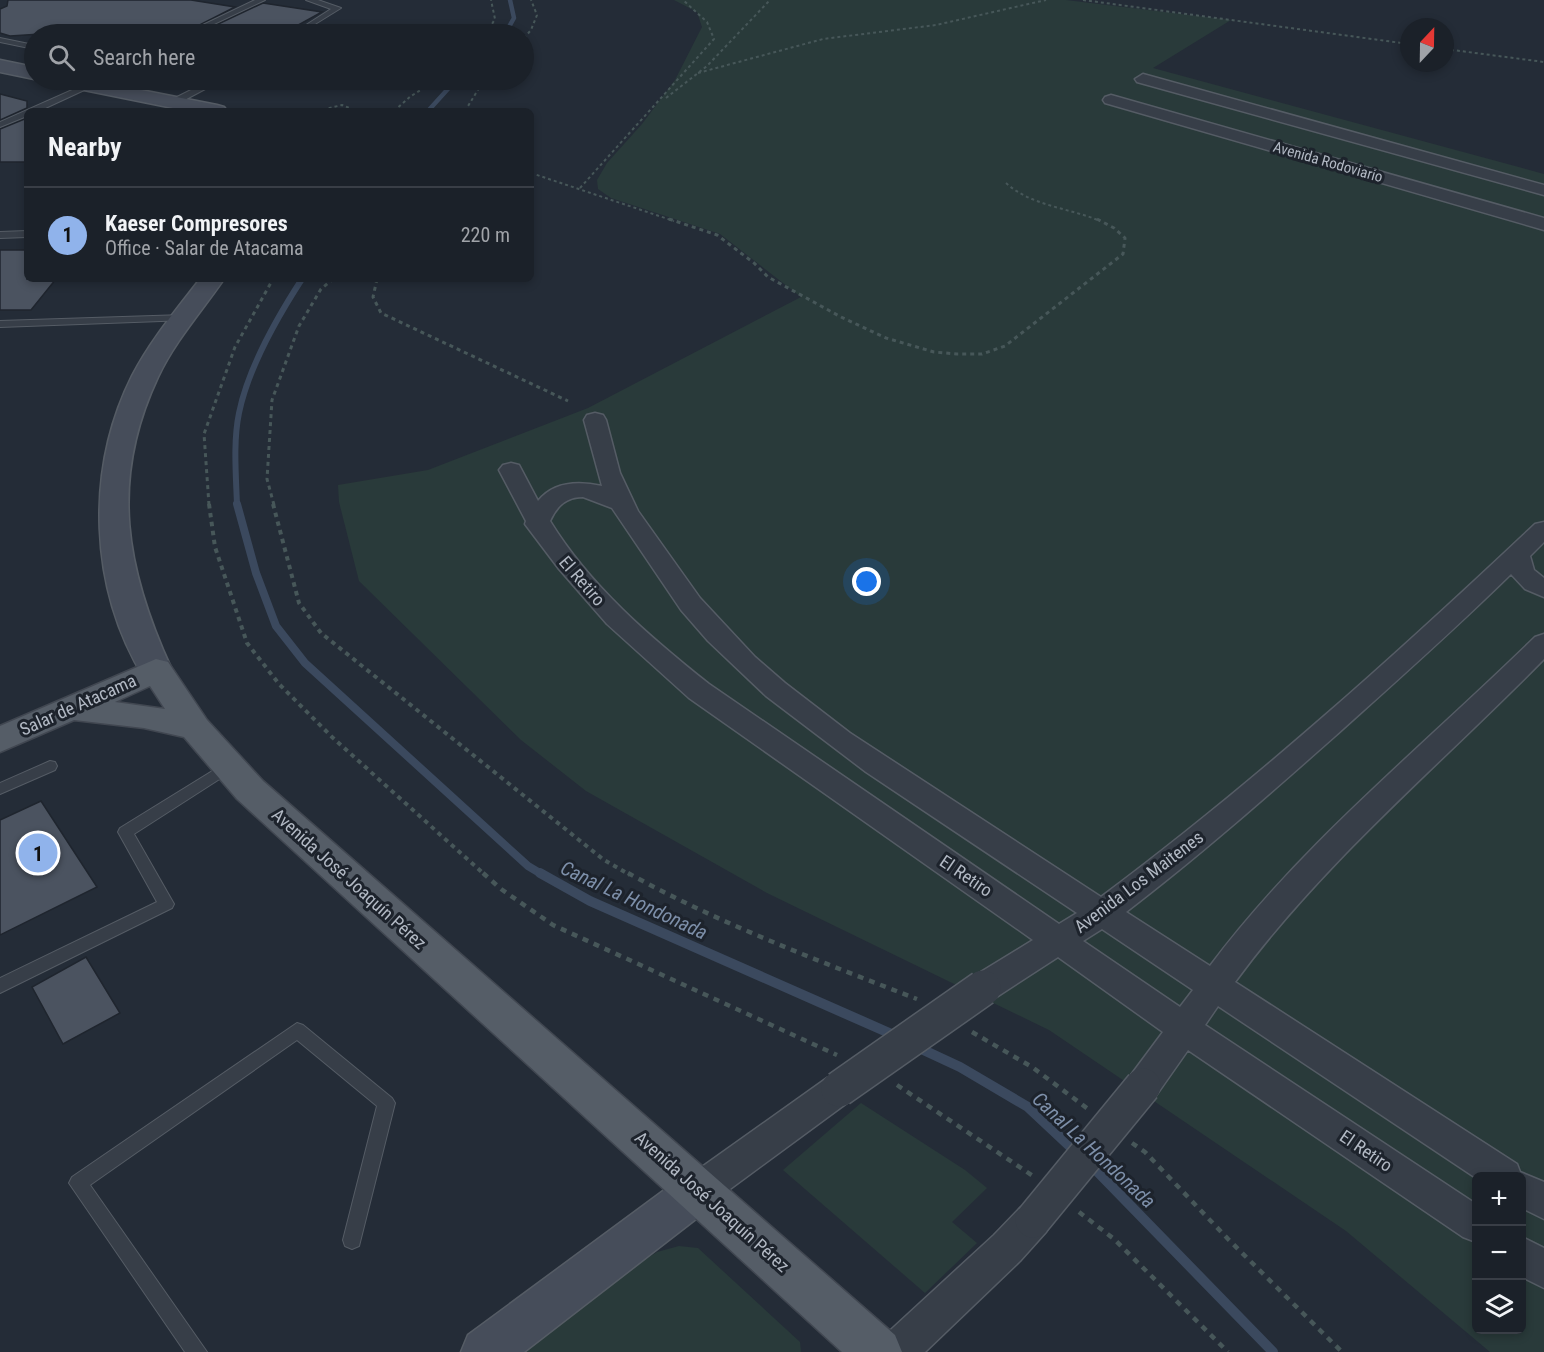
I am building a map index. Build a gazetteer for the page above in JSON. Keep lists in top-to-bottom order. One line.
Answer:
{"streets":{"main road":["Salar de Atacama","Avenida José Joaquín Pérez"],"street":["Avenida Rodoviario","El Retiro","Avenida Los Maitenes"]},"crossings":[["El Retiro","Avenida Los Maitenes"],["Salar de Atacama","Avenida José Joaquín Pérez"],["Avenida José Joaquín Pérez","Avenida Los Maitenes"]],"water":["Canal La Hondonada"],"north":"top","page":{"search":"Search here","heading":"Nearby","list":[{"mark":"1","name":"Kaeser Compresores","note":"Office · Salar de Atacama","value":"220 m"}],"pins":"1","map_buttons":["+","−"]}}
